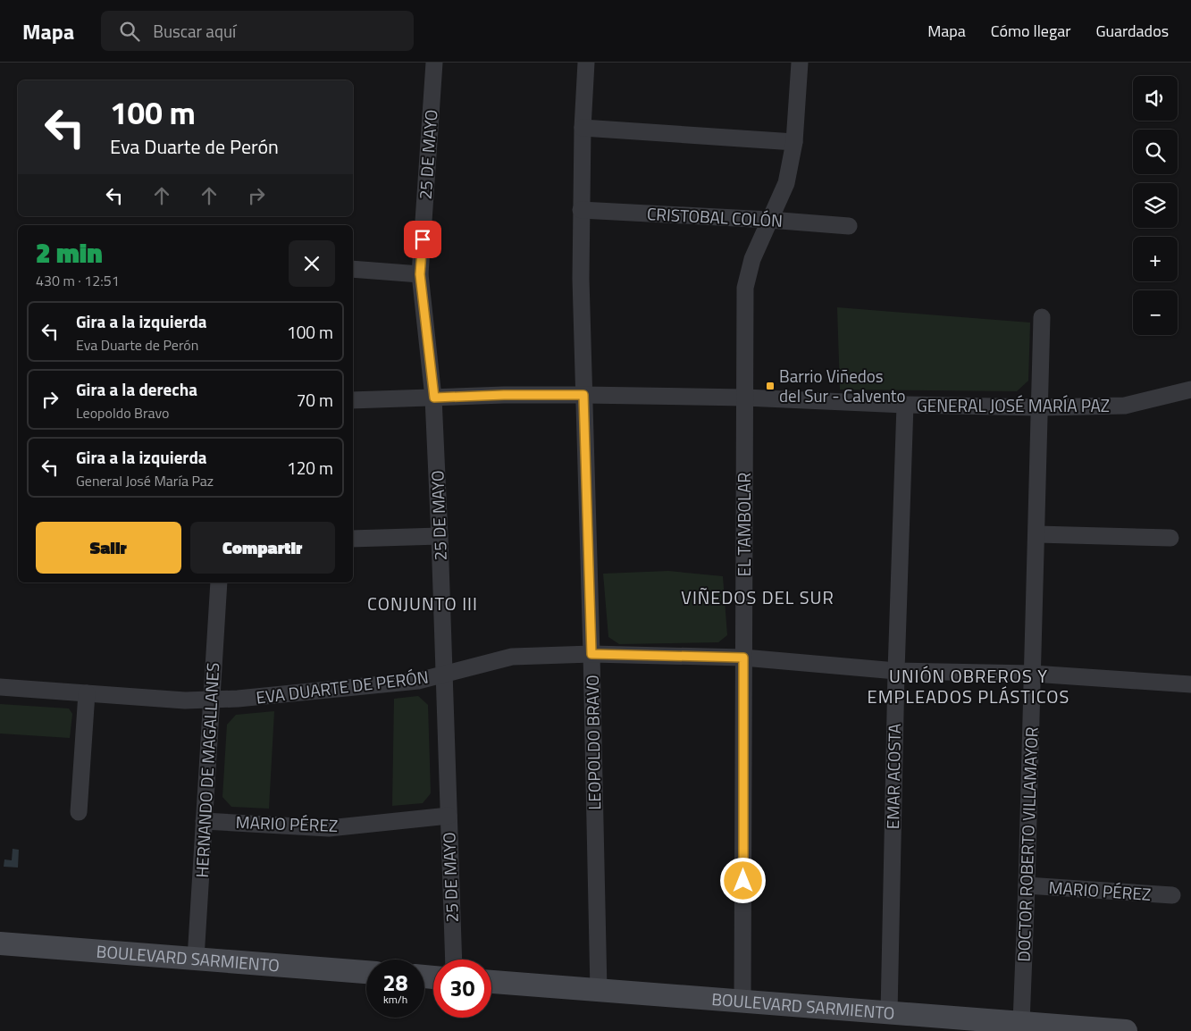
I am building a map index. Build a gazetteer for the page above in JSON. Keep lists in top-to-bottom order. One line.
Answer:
{"streets":{"street":["25 DE MAYO","CRISTOBAL COLÓN","GENERAL JOSÉ MARÍA PAZ","EL TAMBOLAR","EVA DUARTE DE PERÓN","LEOPOLDO BRAVO","HERNANDO DE MAGALLANES","EMAR ACOSTA","MARIO PÉREZ","DOCTOR ROBERTO VILLAMAYOR","BOULEVARD SARMIENTO"]},"crossings":[["25 DE MAYO","GENERAL JOSÉ MARÍA PAZ"],["25 DE MAYO","EVA DUARTE DE PERÓN"],["25 DE MAYO","MARIO PÉREZ"],["CRISTOBAL COLÓN","EL TAMBOLAR"],["CRISTOBAL COLÓN","LEOPOLDO BRAVO"],["GENERAL JOSÉ MARÍA PAZ","EL TAMBOLAR"],["GENERAL JOSÉ MARÍA PAZ","LEOPOLDO BRAVO"],["GENERAL JOSÉ MARÍA PAZ","EMAR ACOSTA"],["GENERAL JOSÉ MARÍA PAZ","DOCTOR ROBERTO VILLAMAYOR"],["EL TAMBOLAR","EVA DUARTE DE PERÓN"],["EL TAMBOLAR","BOULEVARD SARMIENTO"],["EVA DUARTE DE PERÓN","LEOPOLDO BRAVO"],["EVA DUARTE DE PERÓN","HERNANDO DE MAGALLANES"],["EVA DUARTE DE PERÓN","EMAR ACOSTA"],["EVA DUARTE DE PERÓN","DOCTOR ROBERTO VILLAMAYOR"],["LEOPOLDO BRAVO","BOULEVARD SARMIENTO"],["HERNANDO DE MAGALLANES","MARIO PÉREZ"],["HERNANDO DE MAGALLANES","BOULEVARD SARMIENTO"],["EMAR ACOSTA","BOULEVARD SARMIENTO"],["MARIO PÉREZ","DOCTOR ROBERTO VILLAMAYOR"],["DOCTOR ROBERTO VILLAMAYOR","BOULEVARD SARMIENTO"]],"districts":["VIÑEDOS DEL SUR","CONJUNTO III","UNIÓN OBREROS Y EMPLEADOS PLÁSTICOS"],"places":{"transit":["Barrio Viñedos del Sur - Calvento"]},"page":{"header":"Mapa","search":"Buscar aquí","nav":["Mapa","Cómo llegar","Guardados"],"map_buttons":["+","−"],"turn":["100 m","Eva Duarte de Perón"],"heading":["2 min","430 m · 12:51"],"list":[{"name":"Gira a la izquierda","note":"Eva Duarte de Perón","value":"100 m"},{"name":"Gira a la derecha","note":"Leopoldo Bravo","value":"70 m"},{"name":"Gira a la izquierda","note":"General José María Paz","value":"120 m"}],"buttons":["Salir","Compartir"],"speed":"28 km/h","limit":"30"}}
